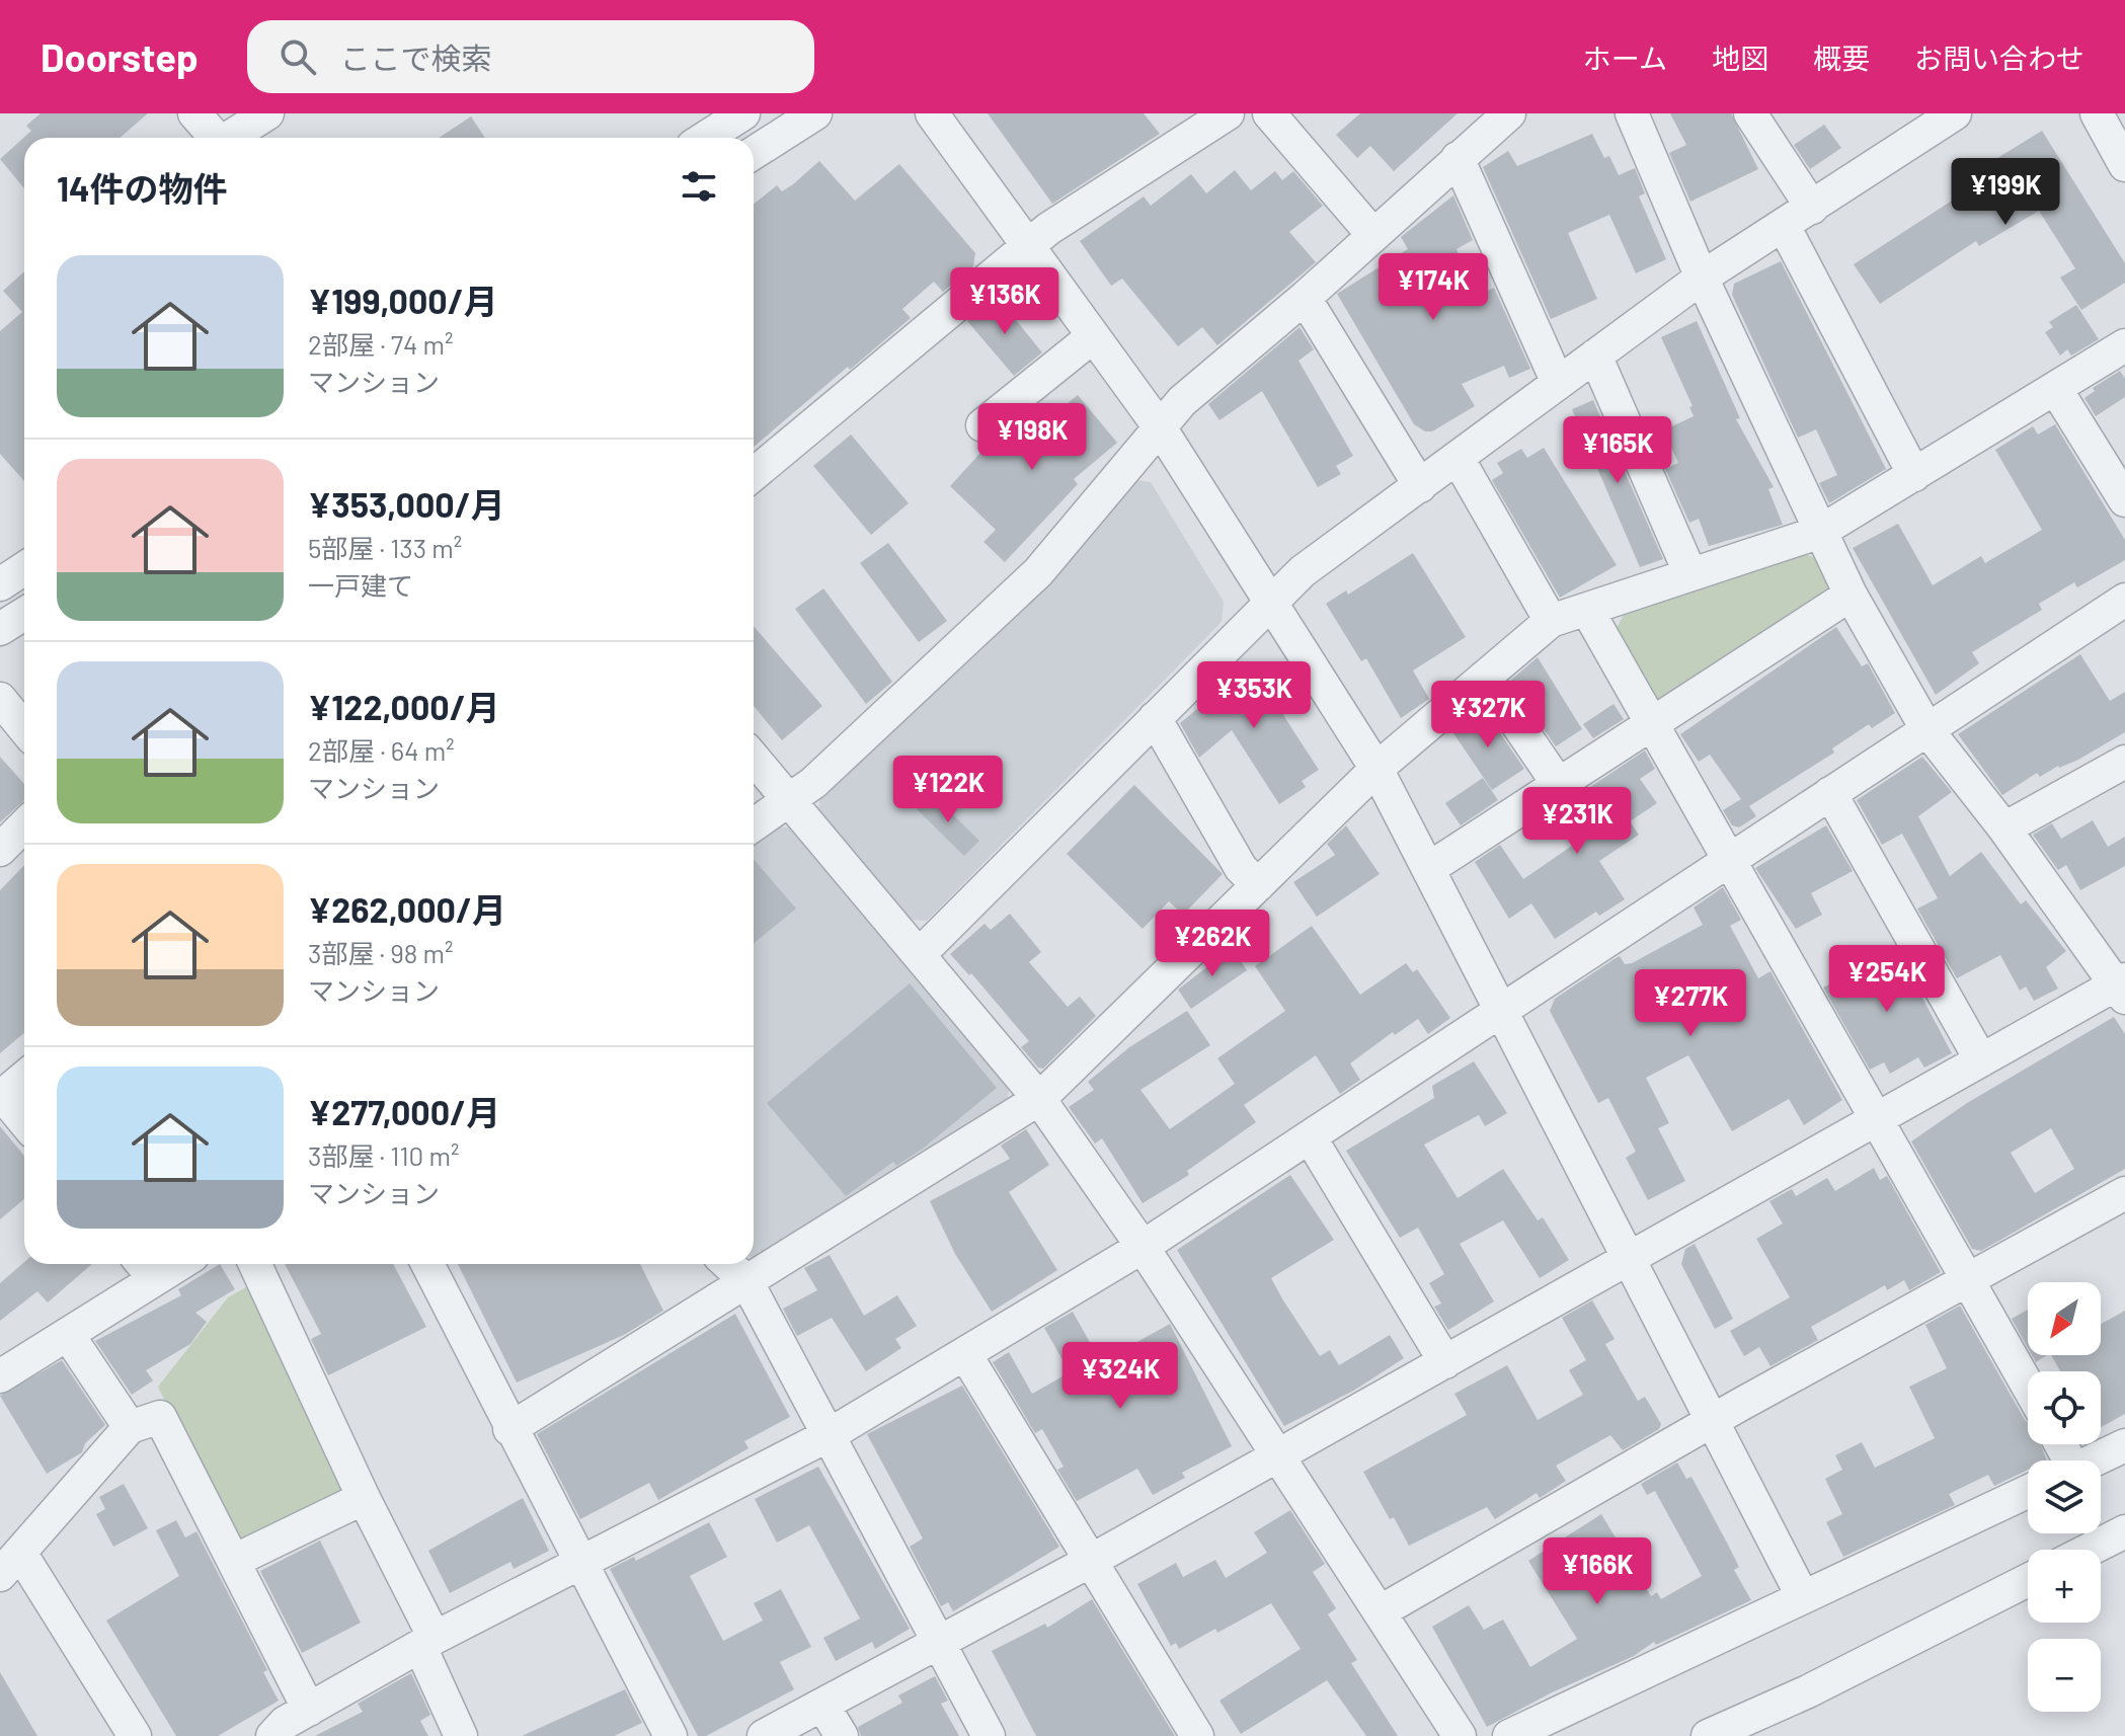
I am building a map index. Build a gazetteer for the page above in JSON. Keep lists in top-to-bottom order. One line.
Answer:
{"north":"bottom left","page":{"header":"Doorstep","search":"ここで検索","nav":["ホーム","地図","概要","お問い合わせ"],"heading":"14件の物件","price":["¥199K","¥174K","¥136K","¥198K","¥165K","¥353K","¥327K","¥122K","¥231K","¥262K","¥254K","¥277K","¥324K","¥166K"],"list":[{"name":"¥199,000/月","note":"2部屋 · 74 m² · マンション"},{"name":"¥353,000/月","note":"5部屋 · 133 m² · 一戸建て"},{"name":"¥122,000/月","note":"2部屋 · 64 m² · マンション"},{"name":"¥262,000/月","note":"3部屋 · 98 m² · マンション"},{"name":"¥277,000/月","note":"3部屋 · 110 m² · マンション"}],"map_buttons":["+","−"]}}
